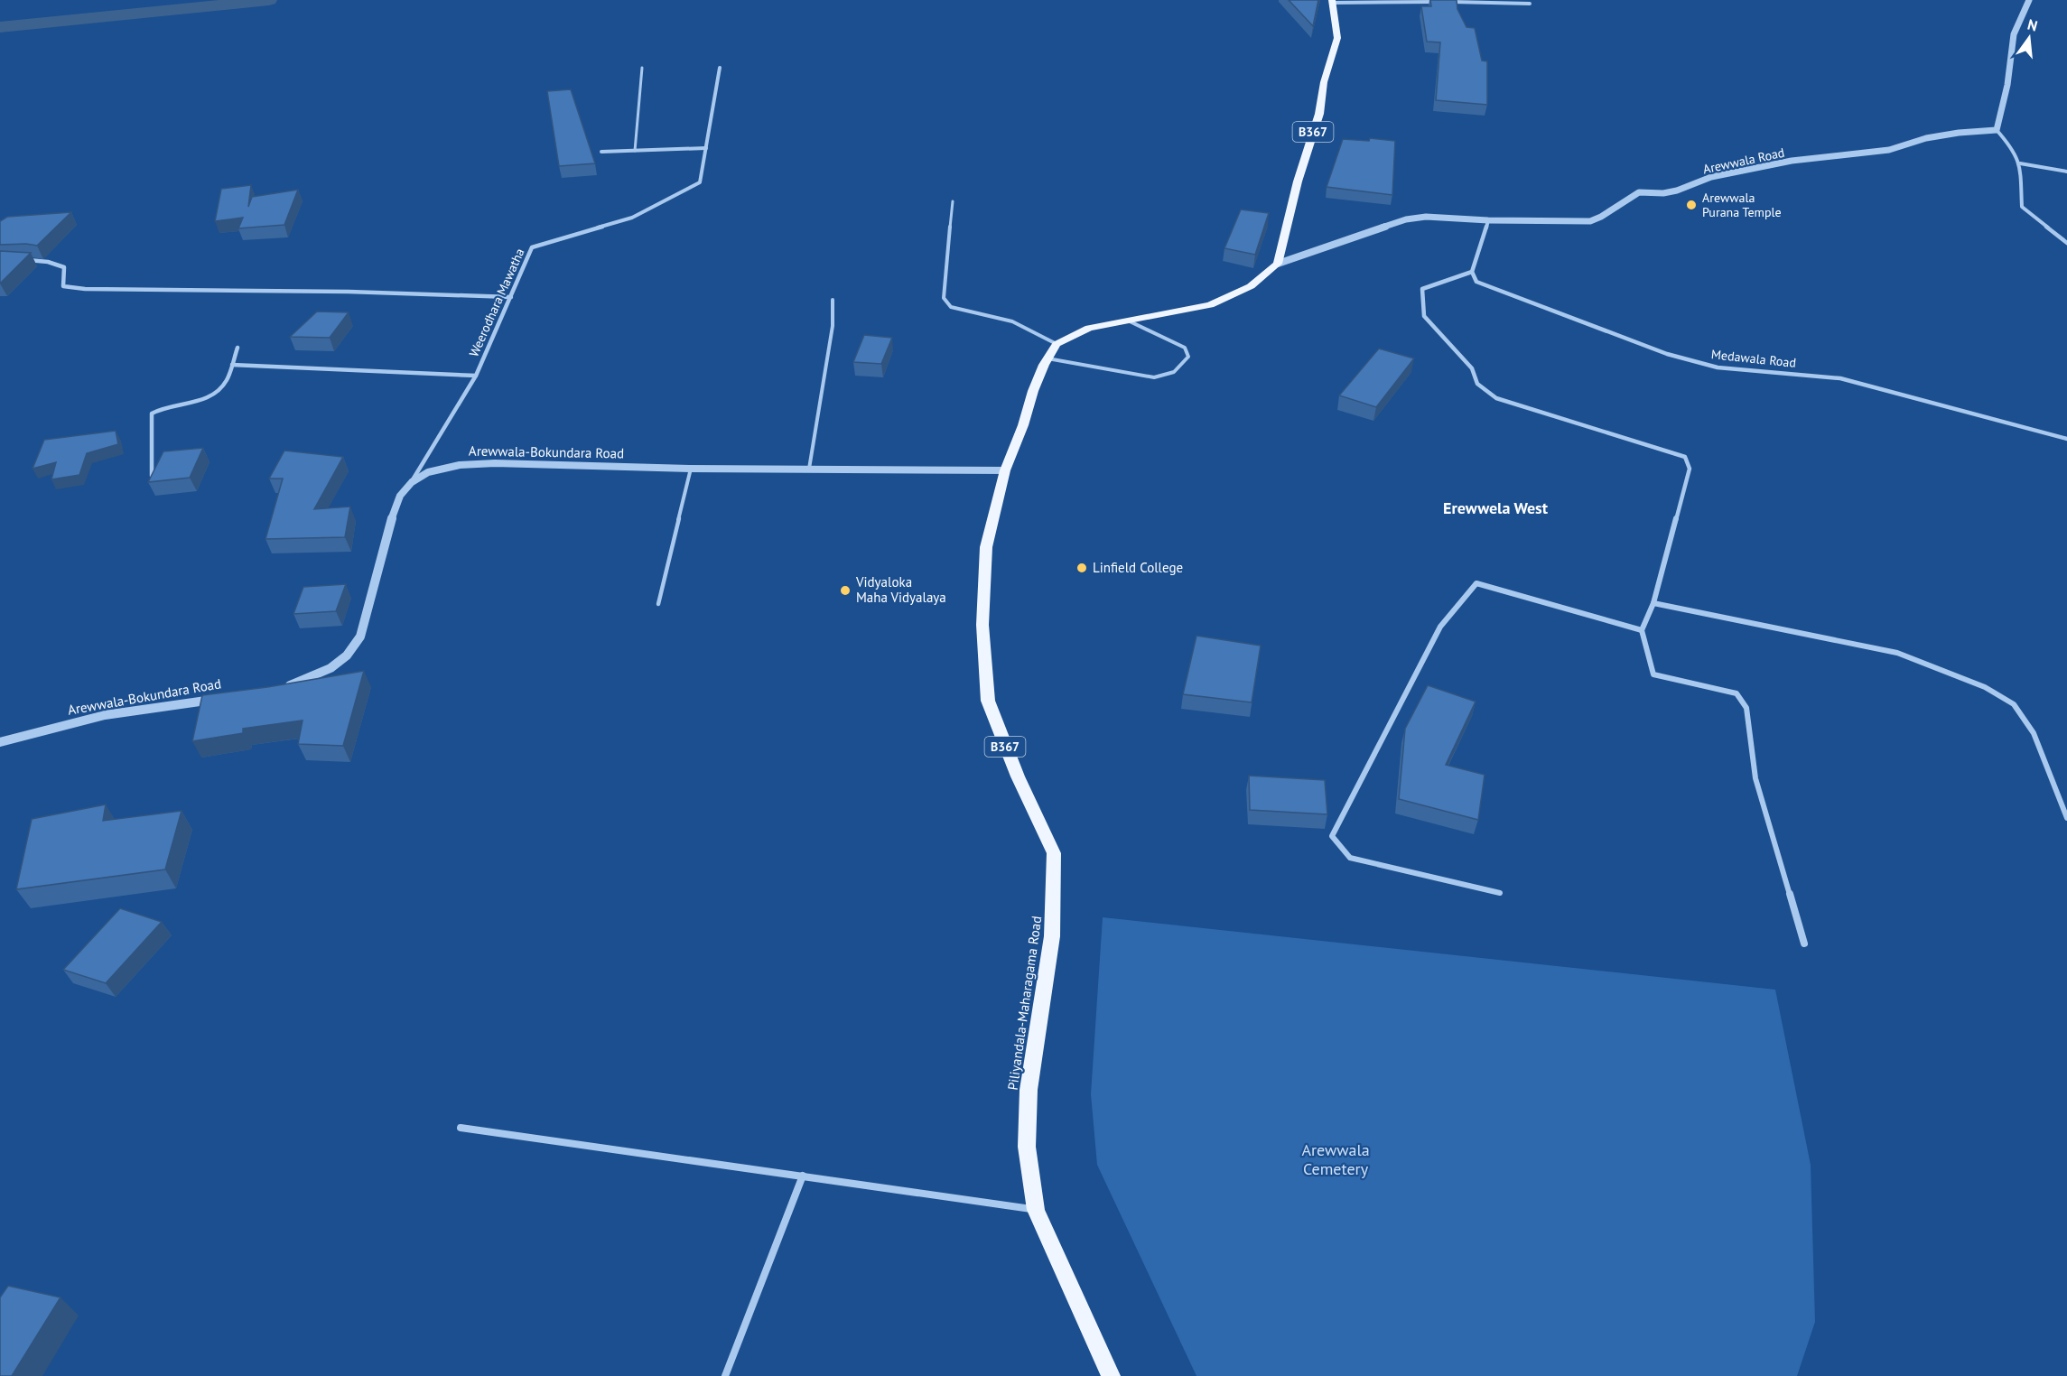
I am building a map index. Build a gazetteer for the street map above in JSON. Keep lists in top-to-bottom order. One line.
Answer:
{"streets":{"main road":["B367","Piliyandala-Maharagama Road"],"street":["Arewwala Road","Weerodhara Mawatha","Medawala Road","Arewwala-Bokundara Road"]},"crossings":[["B367","Arewwala Road"],["Weerodhara Mawatha","Arewwala-Bokundara Road"],["Arewwala-Bokundara Road","Piliyandala-Maharagama Road"]],"districts":["Erewwela West"],"parks":["Arewwala Cemetery"],"places":["Arewwala Purana Temple","Linfield College","Vidyaloka Maha Vidyalaya"],"north":"top"}
